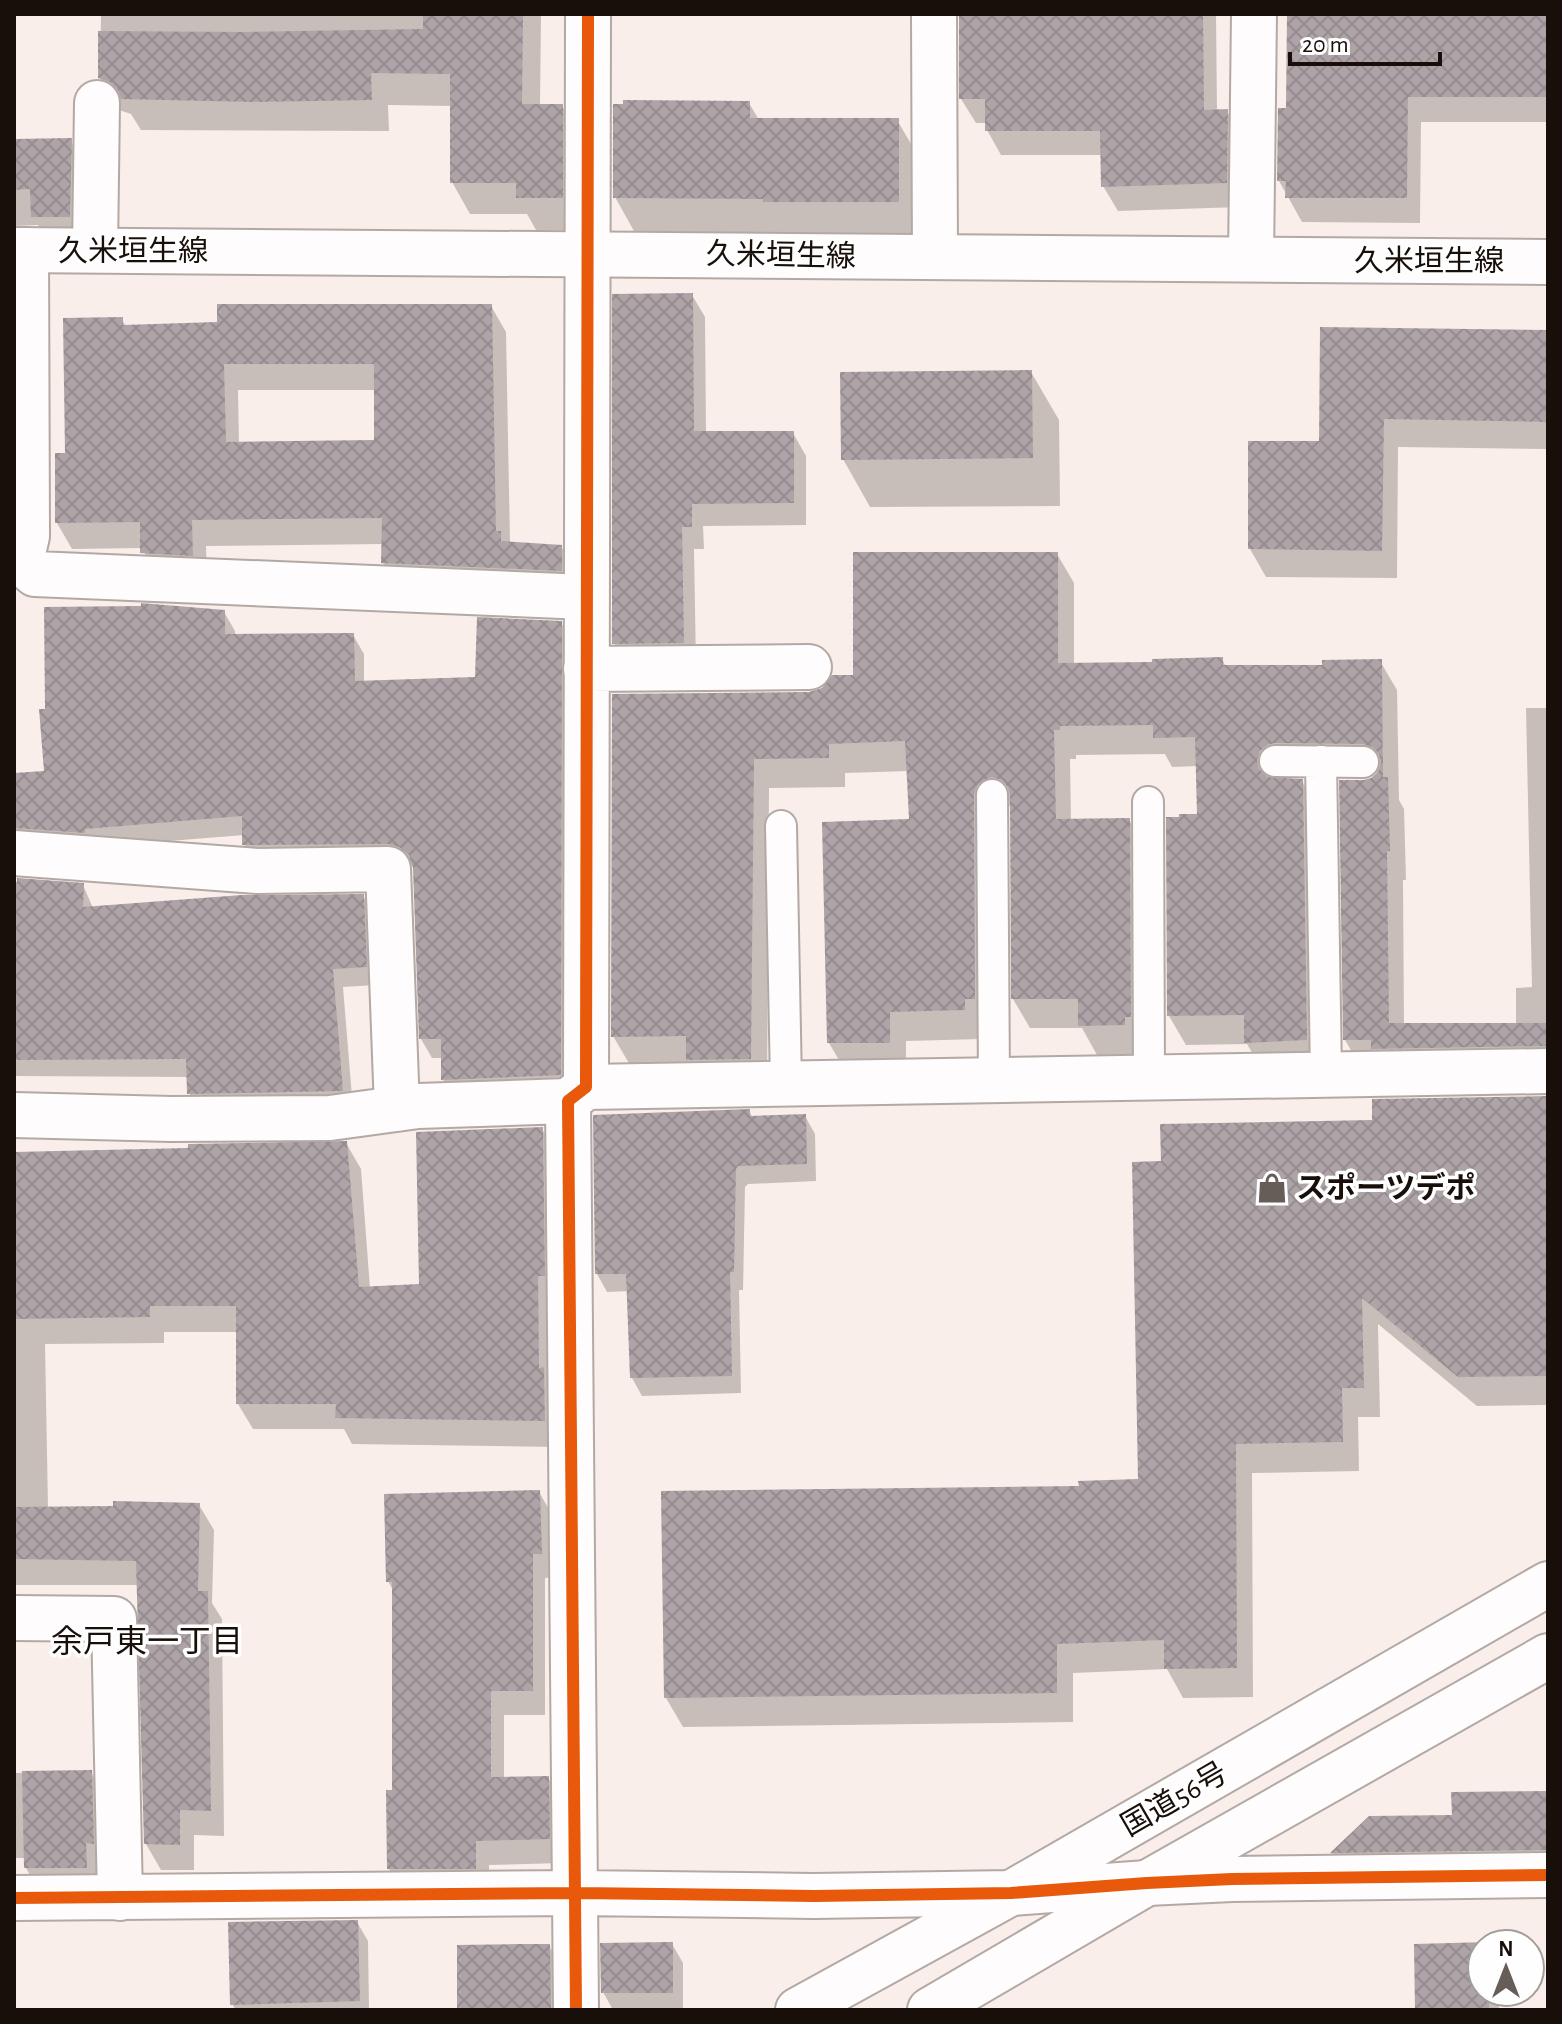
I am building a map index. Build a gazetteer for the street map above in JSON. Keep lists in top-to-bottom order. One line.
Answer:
{"streets":{"main road":["久米垣生線","国道56号"]},"districts":["余戸東一丁目"],"places":{"shop":["スポーツデポ"]},"scale_bar":"20 m","north":"top"}
